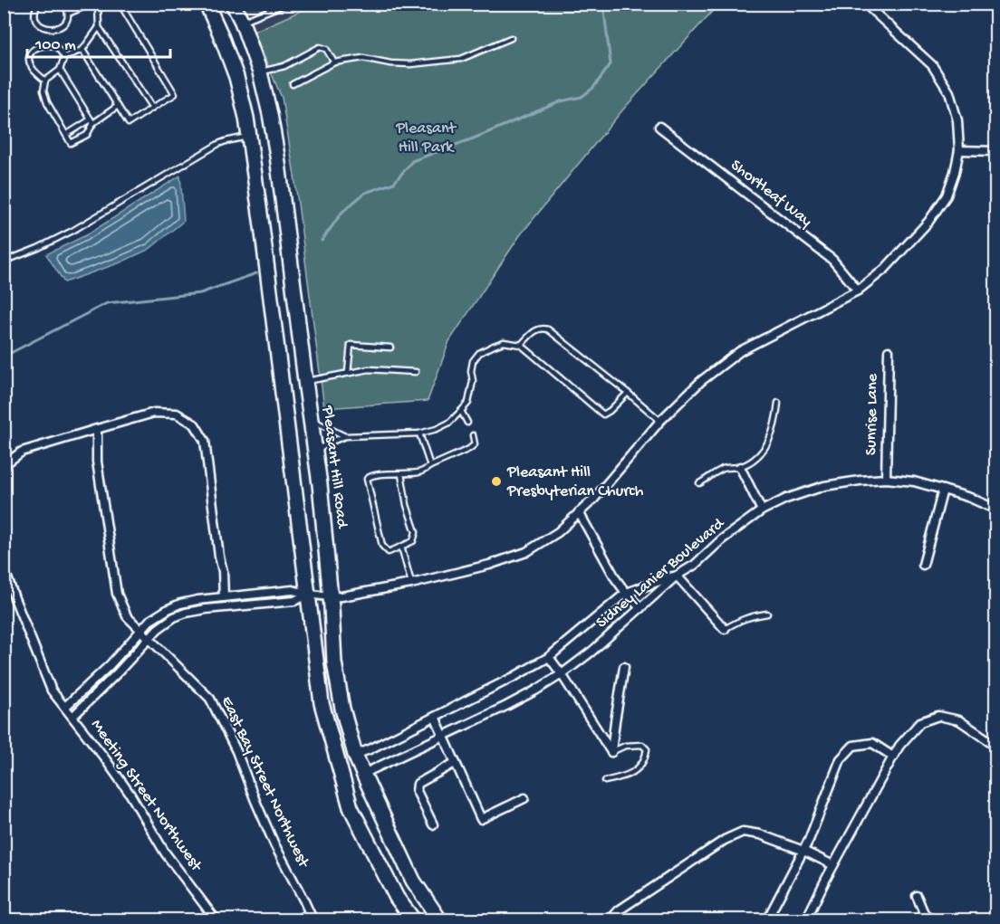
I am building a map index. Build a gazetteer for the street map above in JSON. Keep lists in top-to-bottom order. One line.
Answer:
{"streets":{"highway":["Pleasant Hill Road"],"street":["Shortleaf Way","Sunrise Lane","Sidney Lanier Boulevard","East Bay Street Northwest","Meeting Street Northwest"]},"crossings":[["Sunrise Lane","Sidney Lanier Boulevard"],["Pleasant Hill Road","Sidney Lanier Boulevard"]],"parks":["Pleasant Hill Park"],"places":["Pleasant Hill Presbyterian Church"],"scale_bar":"100 m"}
